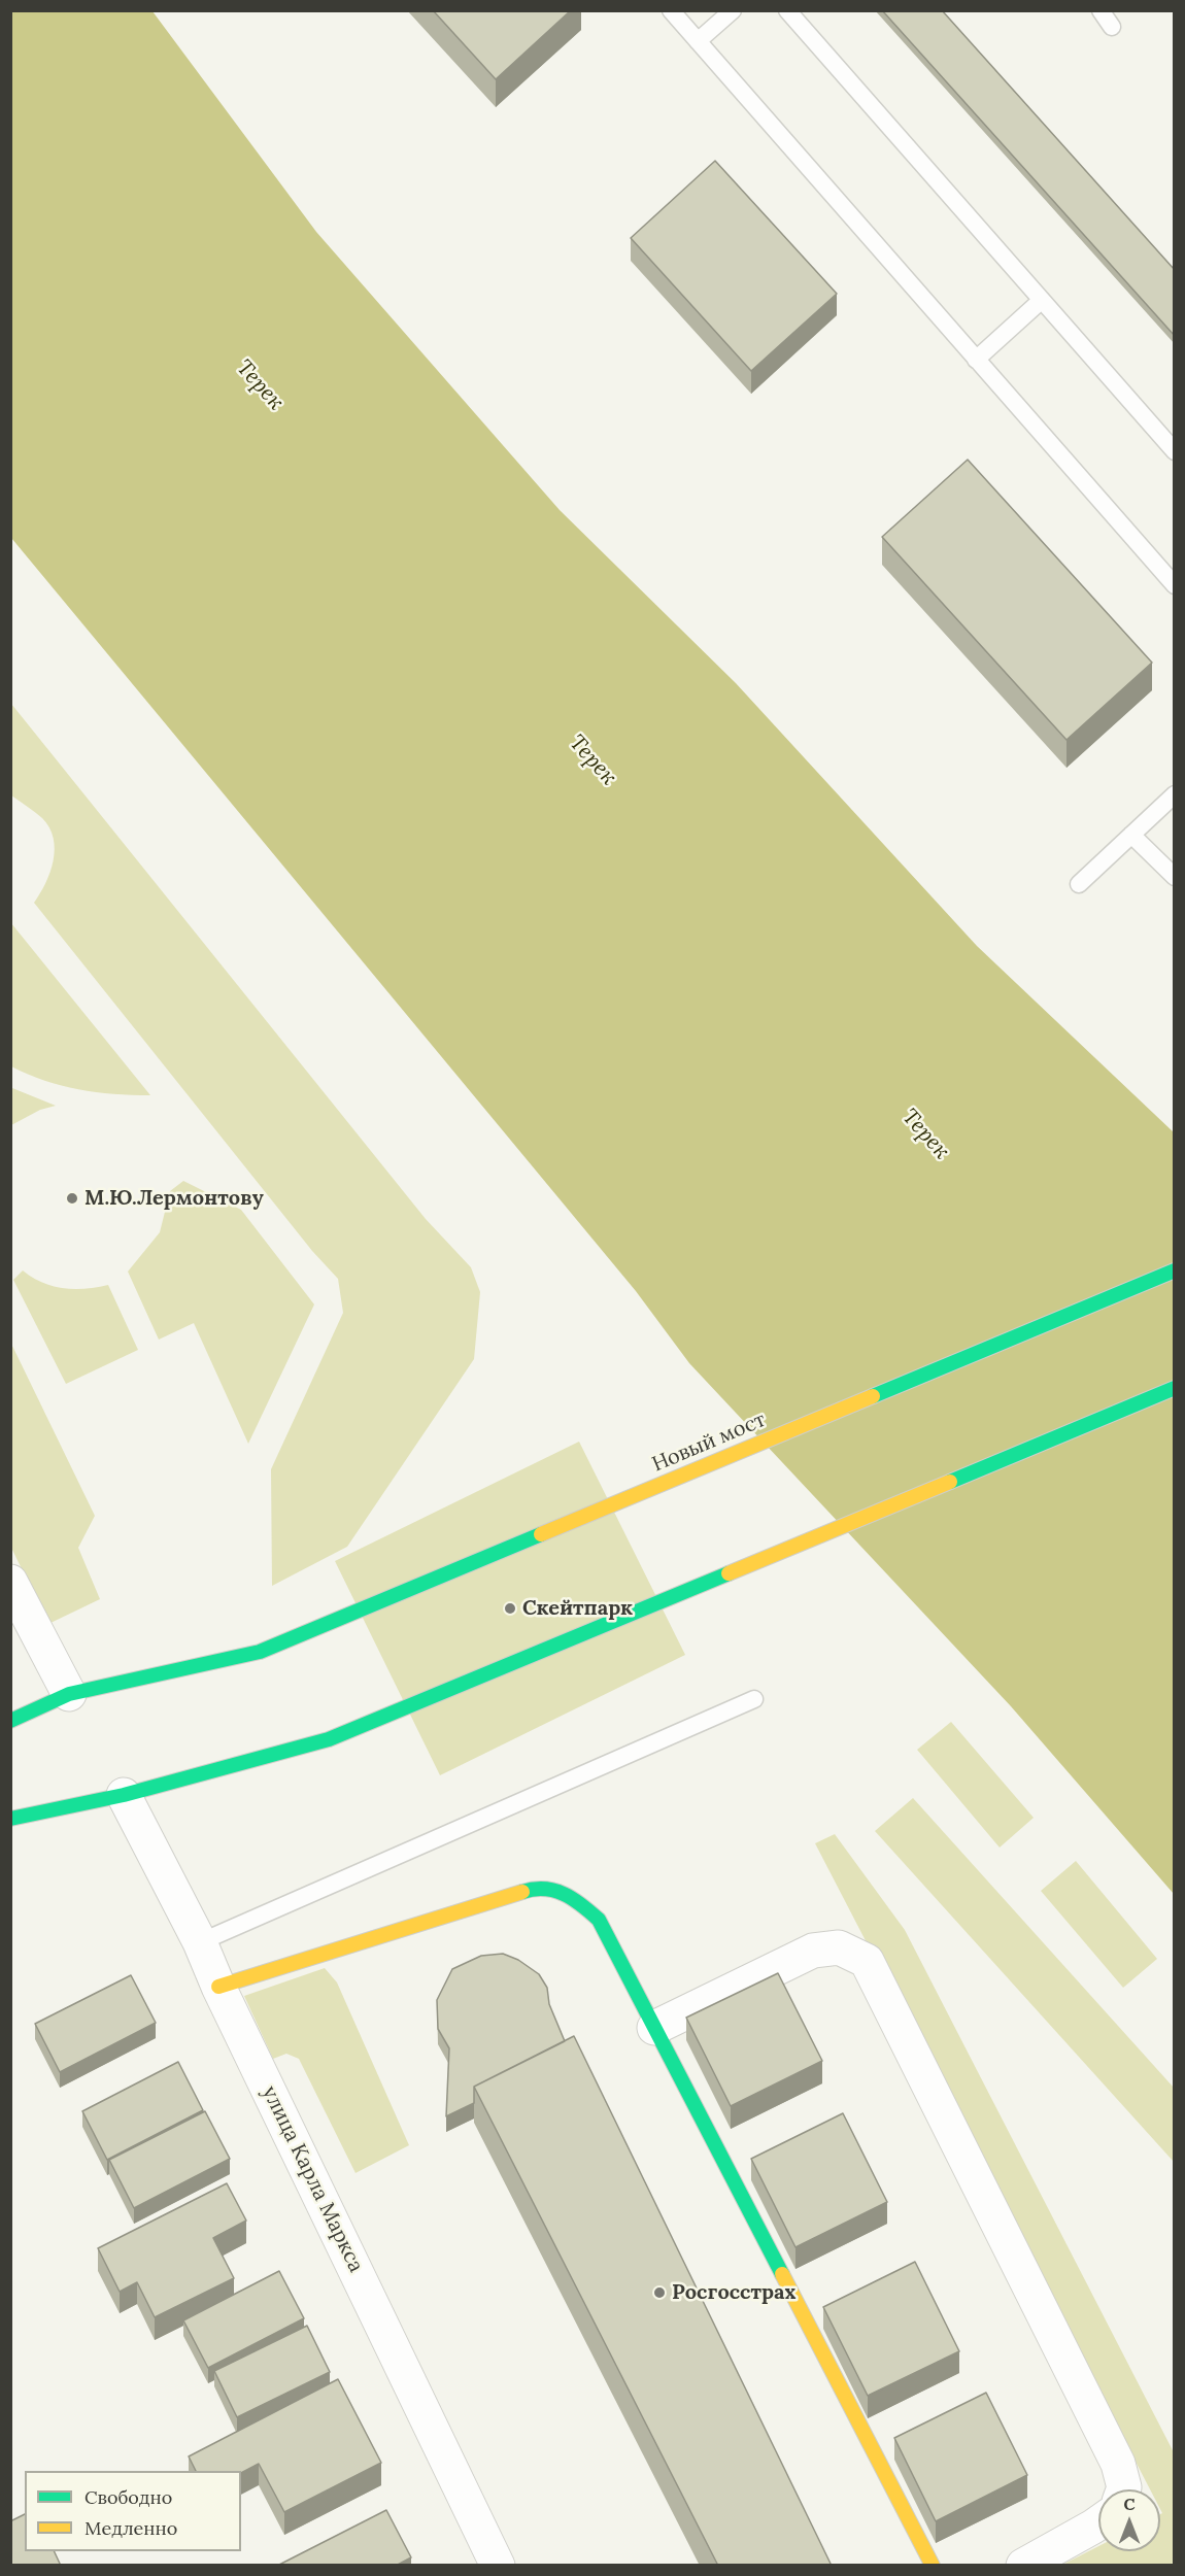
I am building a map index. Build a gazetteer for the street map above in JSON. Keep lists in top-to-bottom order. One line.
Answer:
{"streets":{"main road":["Новый мост"],"street":["улица Карла Маркса"]},"water":["Терек"],"places":["М.Ю.Лермонтову","Скейтпарк","Росгосстрах"],"legend":["Свободно","Медленно"],"north":"top"}
